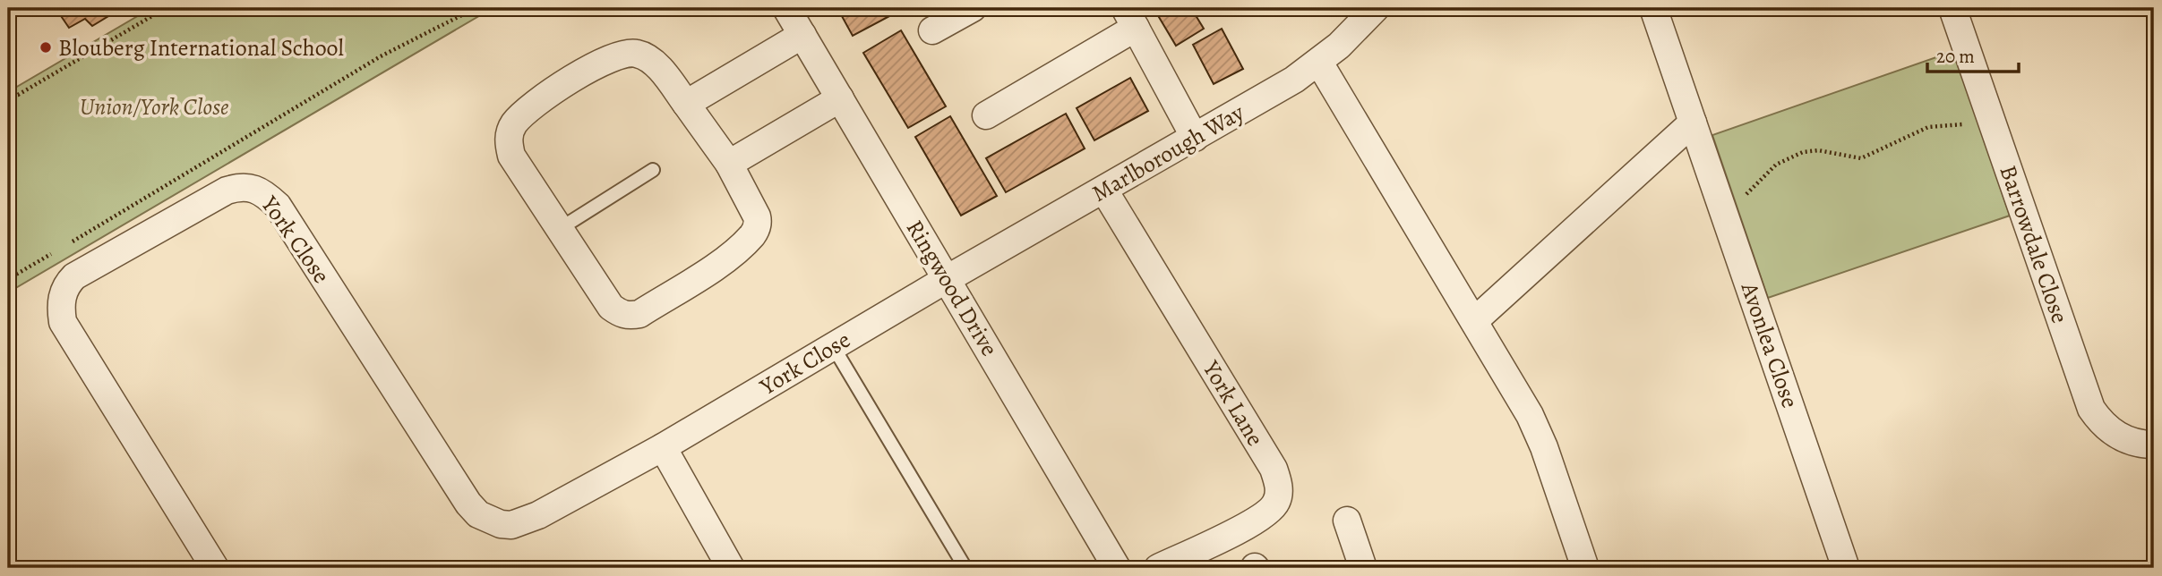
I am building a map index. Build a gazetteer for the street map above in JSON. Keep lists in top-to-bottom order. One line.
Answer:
{"streets":{"street":["Marlborough Way","York Close","Barrowdale Close","Ringwood Drive","Avonlea Close","York Lane"]},"crossings":[["Marlborough Way","York Close"],["Marlborough Way","Ringwood Drive"],["Marlborough Way","York Lane"],["York Close","Ringwood Drive"]],"parks":["Union/York Close"],"places":["Blouberg International School"],"scale_bar":"20 m"}
